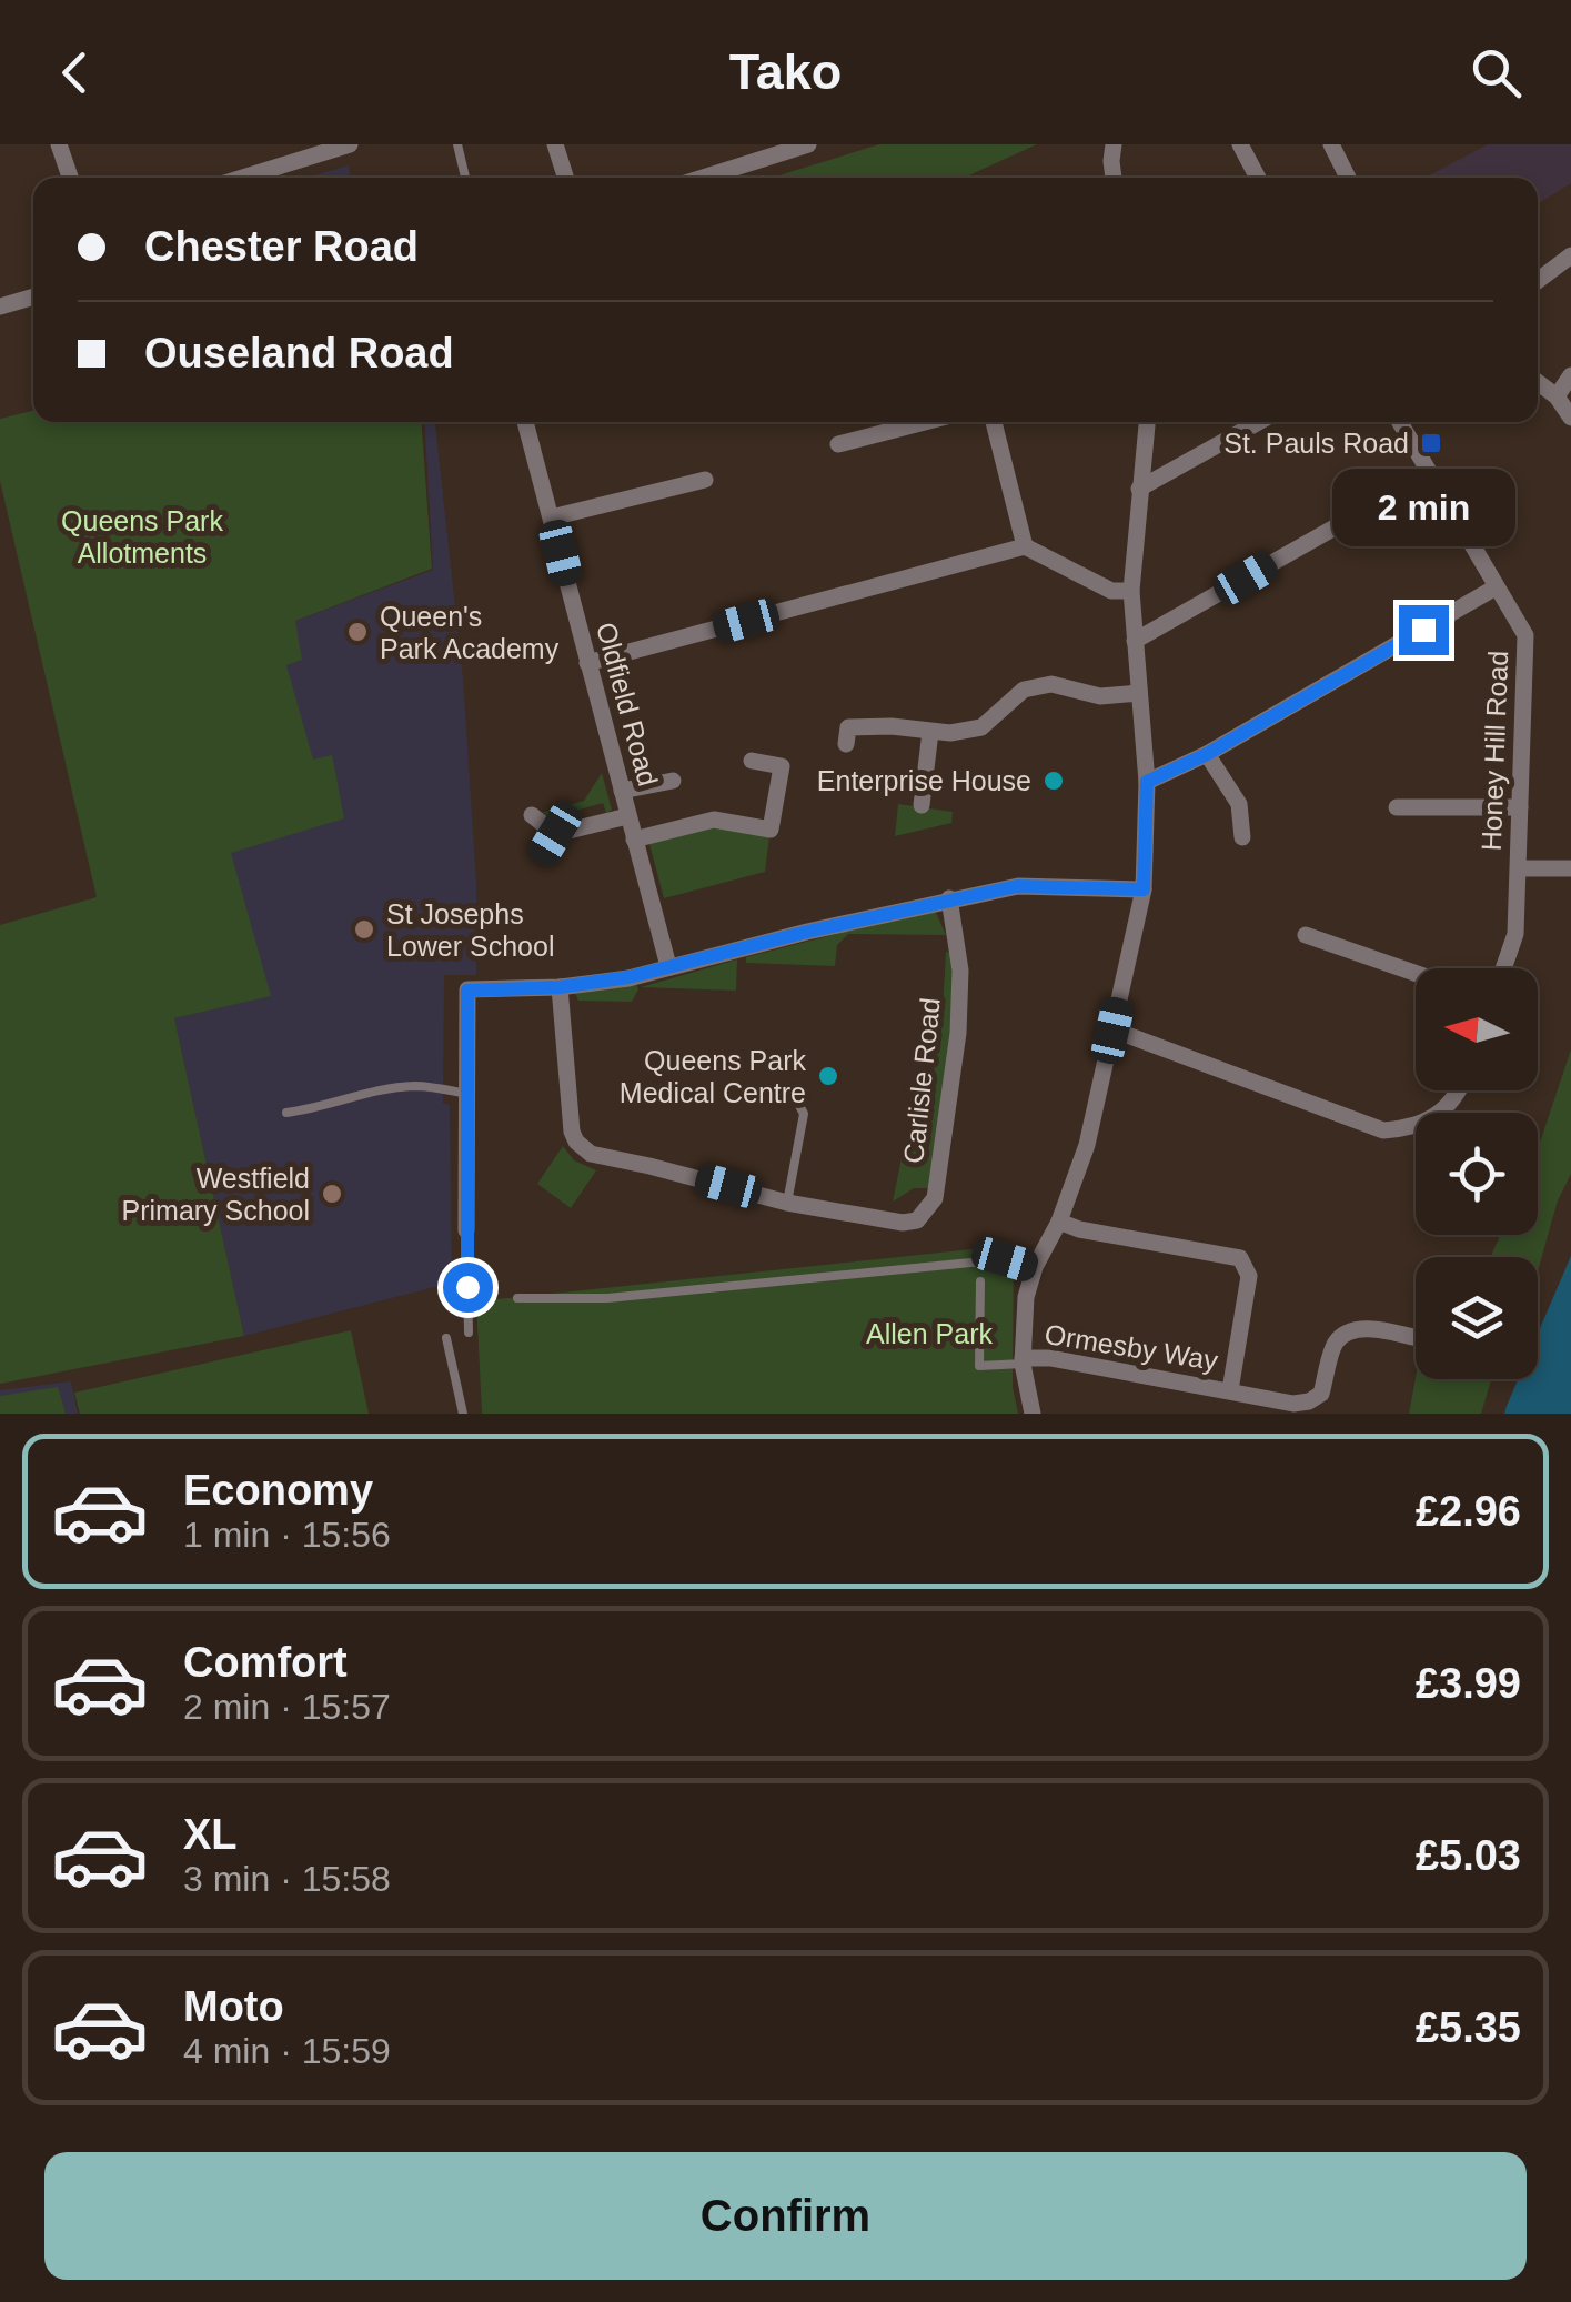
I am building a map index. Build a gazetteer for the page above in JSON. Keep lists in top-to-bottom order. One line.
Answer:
{"streets":{"street":["Oldfield Road","Honey Hill Road","Carlisle Road","Ormesby Way"]},"parks":["Queens Park Allotments","Allen Park"],"places":{"transit":["St. Pauls Road"],"other":["Queen's Park Academy","Enterprise House","St Josephs Lower School","Queens Park Medical Centre","Westfield Primary School"]},"north":"left","page":{"header":"Tako","banner":["Chester Road","Ouseland Road"],"bubble":"2 min","list":[{"name":"Economy","note":"1 min · 15:56","value":"£2.96"},{"name":"Comfort","note":"2 min · 15:57","value":"£3.99"},{"name":"XL","note":"3 min · 15:58","value":"£5.03"},{"name":"Moto","note":"4 min · 15:59","value":"£5.35"}],"buttons":"Confirm"}}
